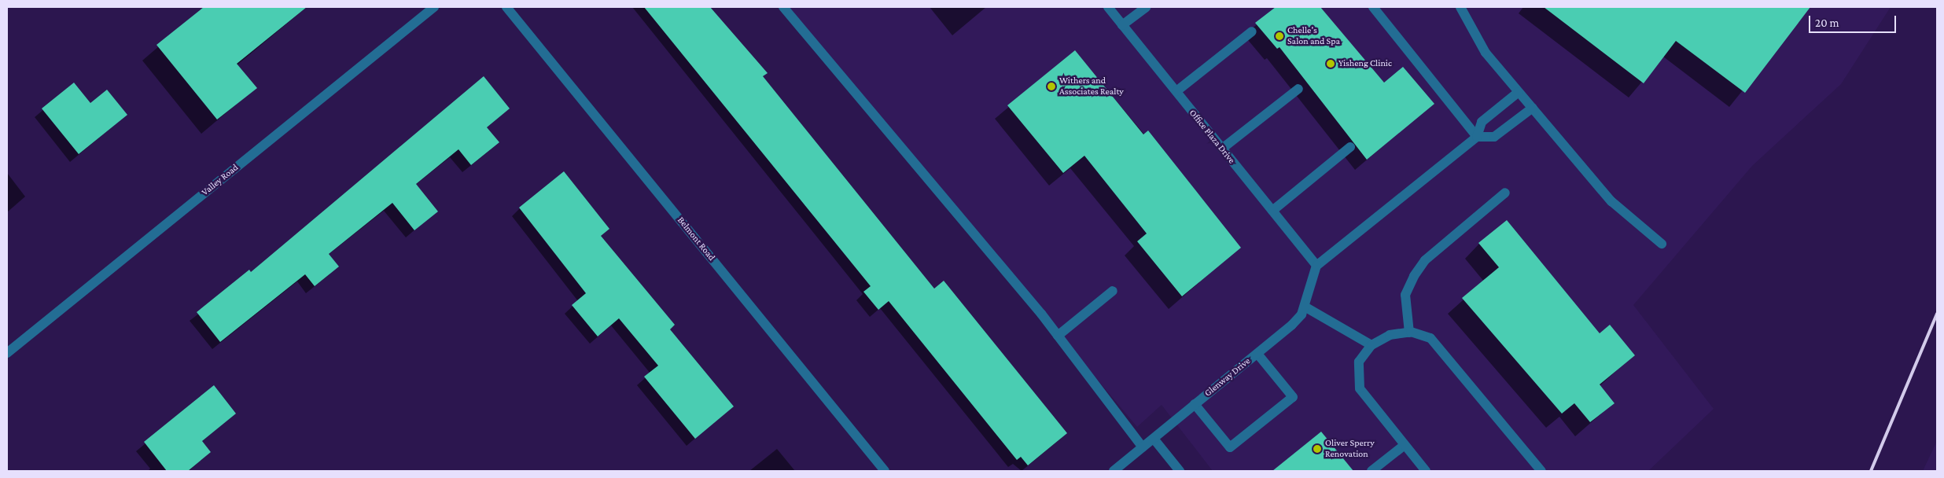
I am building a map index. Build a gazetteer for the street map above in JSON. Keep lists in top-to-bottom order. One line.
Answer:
{"streets":{"street":["Office Plaza Drive","Valley Road","Belmont Road","Glenway Drive"]},"crossings":[["Office Plaza Drive","Glenway Drive"]],"places":["Chelle's Salon and Spa","Yisheng Clinic","Withers and Associates Realty","Oliver Sperry Renovation"],"scale_bar":"20 m"}
